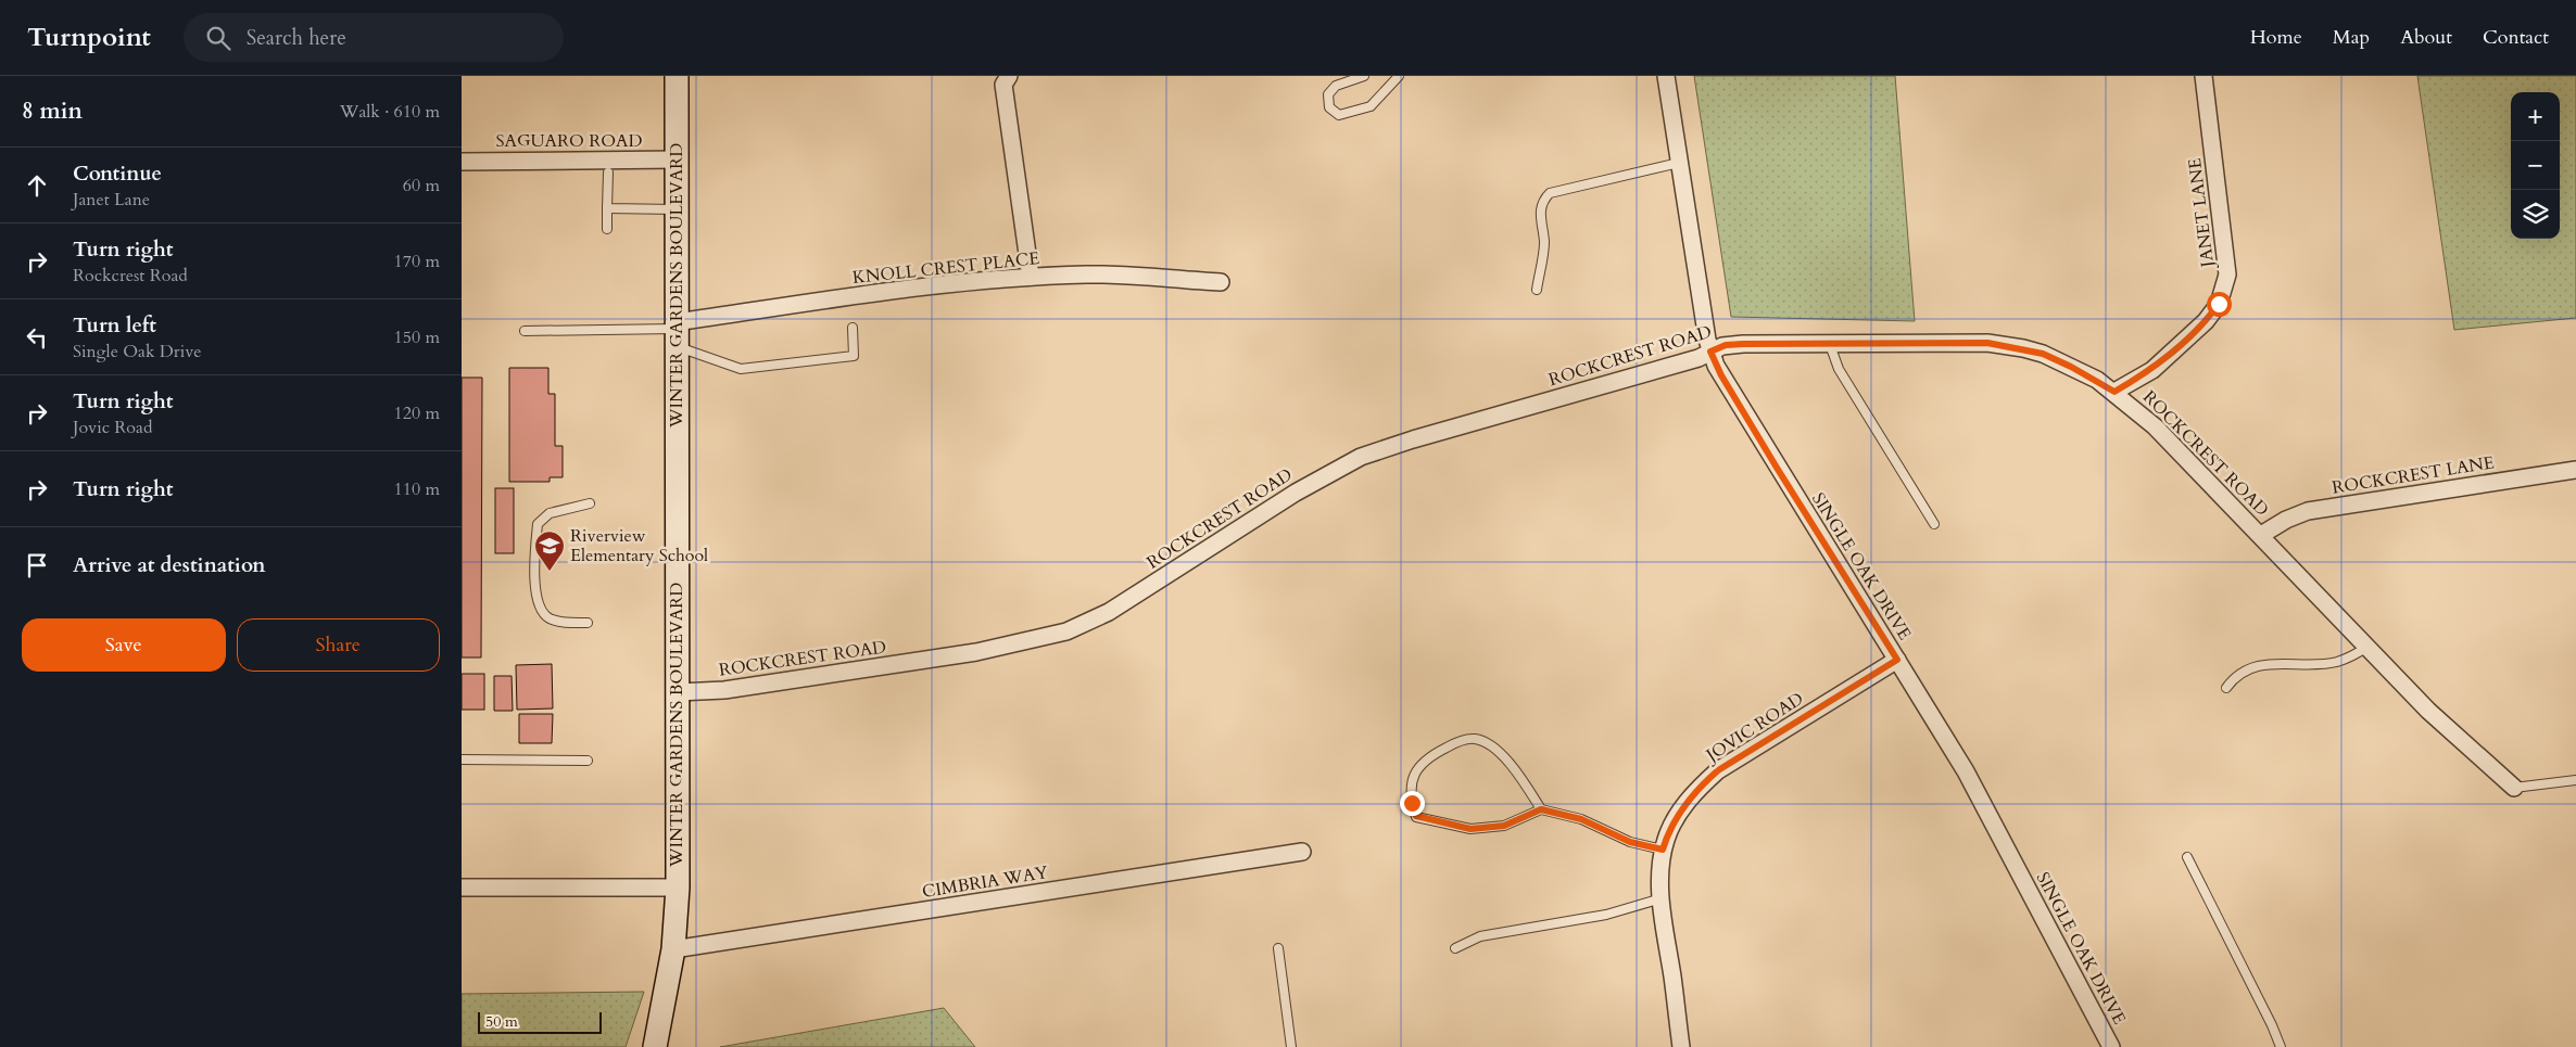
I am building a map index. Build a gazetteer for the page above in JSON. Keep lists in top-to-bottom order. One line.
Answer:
{"streets":{"main road":["WINTER GARDENS BOULEVARD"],"street":["SAGUARO ROAD","JANET LANE","KNOLL CREST PLACE","ROCKCREST ROAD","ROCKCREST LANE","SINGLE OAK DRIVE","JOVIC ROAD","CIMBRIA WAY"]},"crossings":[["SAGUARO ROAD","WINTER GARDENS BOULEVARD"],["JANET LANE","ROCKCREST ROAD"],["KNOLL CREST PLACE","WINTER GARDENS BOULEVARD"],["WINTER GARDENS BOULEVARD","ROCKCREST ROAD"],["WINTER GARDENS BOULEVARD","CIMBRIA WAY"],["ROCKCREST ROAD","ROCKCREST LANE"],["ROCKCREST ROAD","SINGLE OAK DRIVE"],["SINGLE OAK DRIVE","JOVIC ROAD"]],"places":{"school or university":["Riverview Elementary School"]},"scale_bar":"50 m","page":{"header":"Turnpoint","search":"Search here","nav":["Home","Map","About","Contact"],"heading":["8 min","Walk · 610 m"],"map_buttons":["+","−"],"list":[["Continue","Janet Lane","60 m"],["Turn right","Rockcrest Road","170 m"],["Turn left","Single Oak Drive","150 m"],["Turn right","Jovic Road","120 m"],["Turn right","110 m"],"Arrive at destination"],"buttons":["Save","Share"],"scale":"50 m"}}
